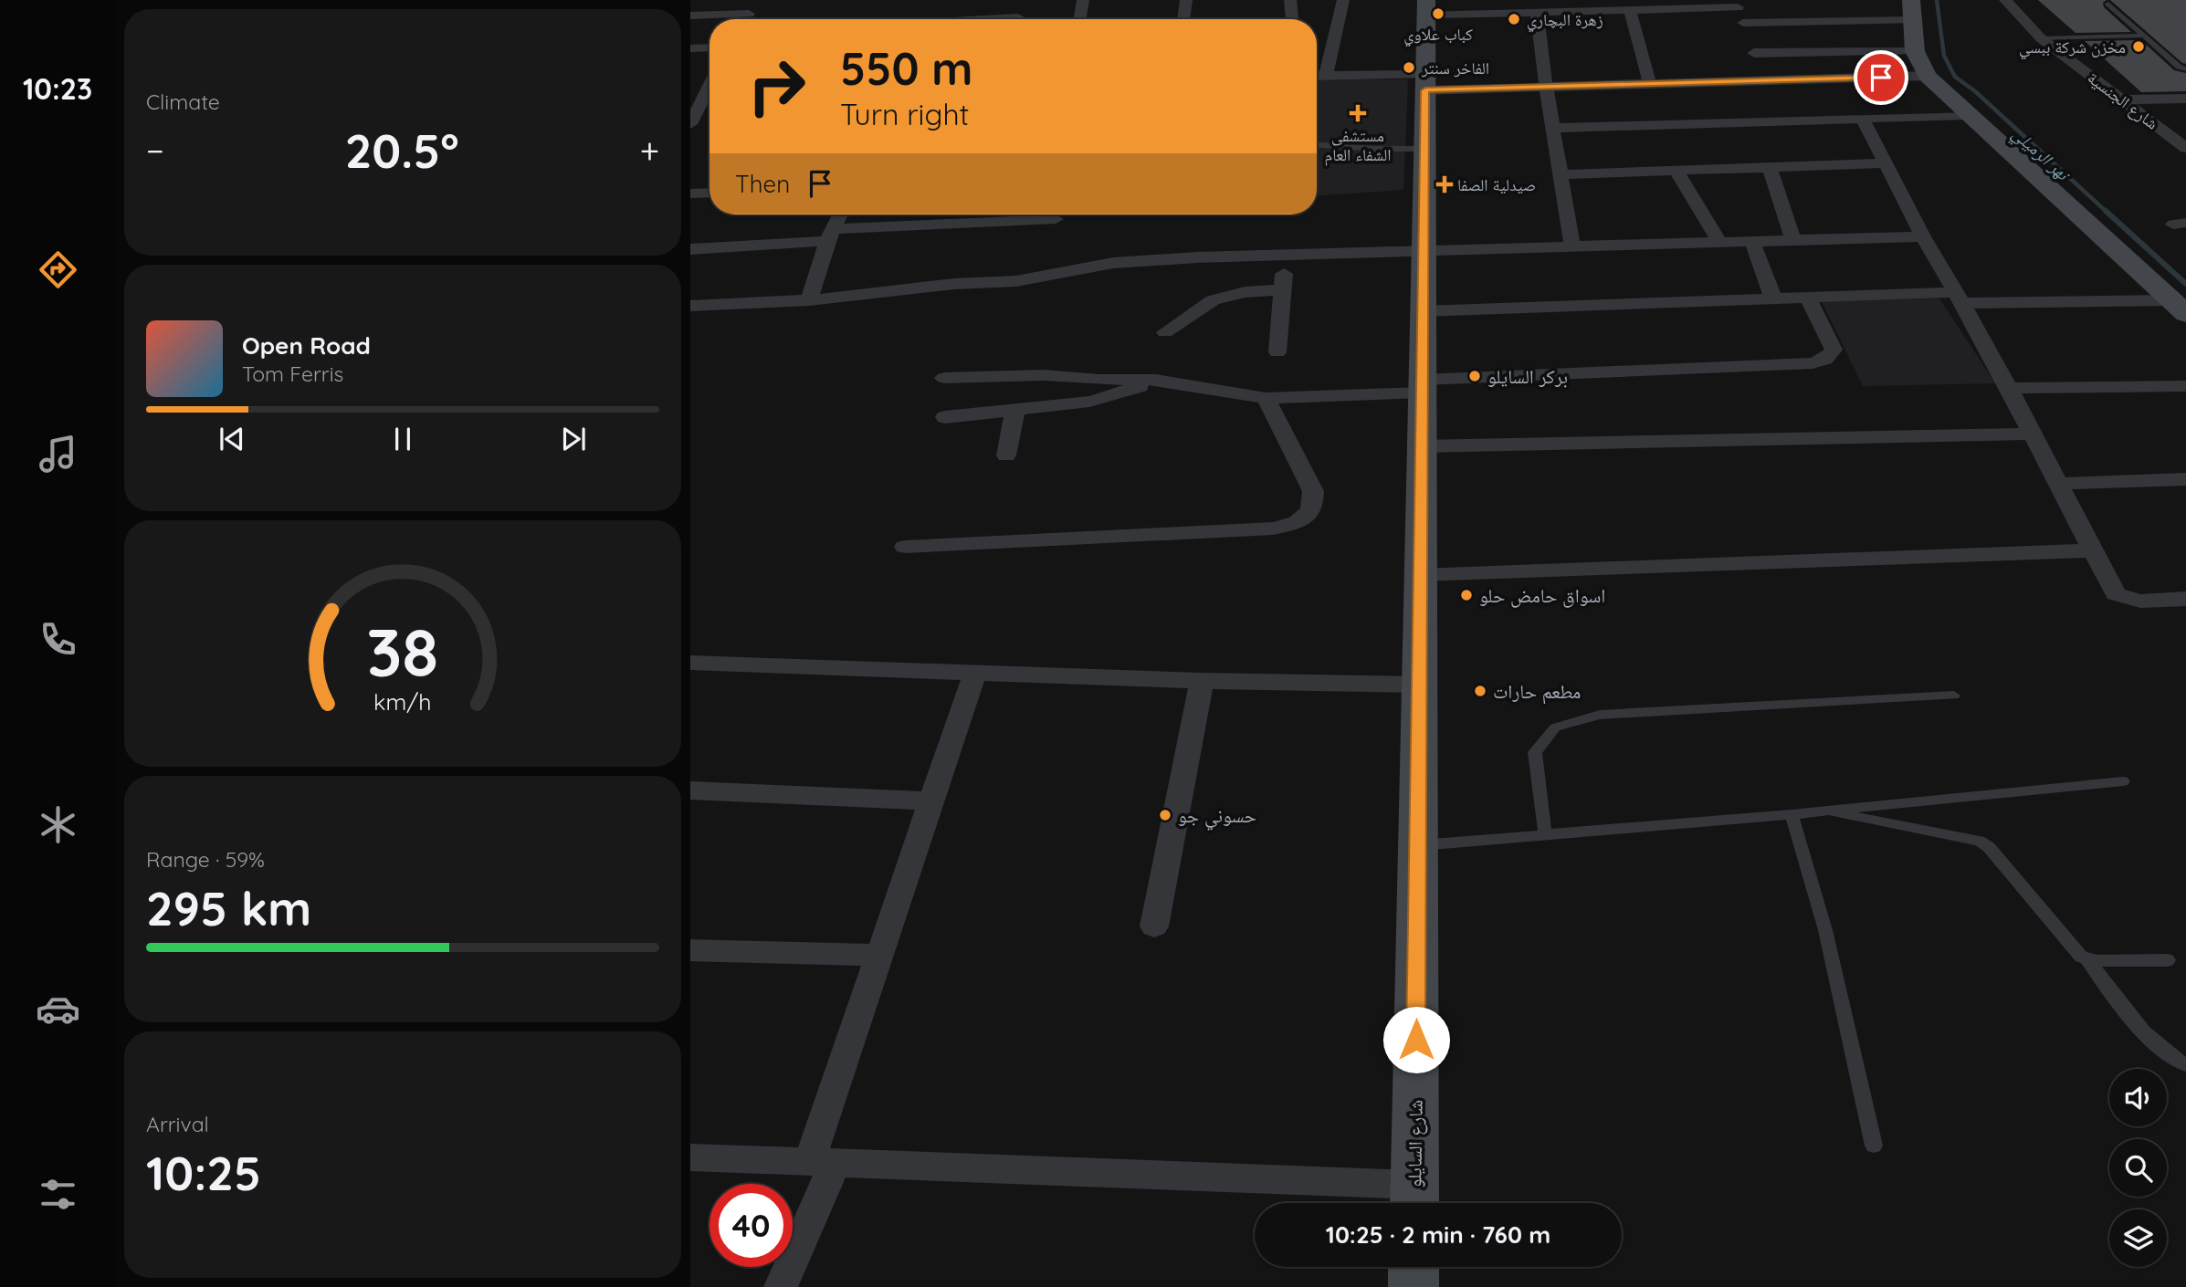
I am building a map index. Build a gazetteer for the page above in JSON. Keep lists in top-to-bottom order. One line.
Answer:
{"streets":{"street":["شارع الجنسية","شارع السايلو"]},"water":["نهر الرميلي"],"places":{"other":["كباب علاوي","زهرة البچاري","مخزن شركة ببسي","الفاخر سنتر","بركر السايلو","اسواق حامض حلو","مطعم حارات","حسوني جو"],"health":["مستشفى الشفاء العام","صيدلية الصفا"]},"page":{"tabs":"10:23","tile":["Climate",["Range · 59%","295 km"],["Arrival","10:25"]],"turn":["550 m","Turn right"],"heat":["−","20.5°","+"],"then":"Then","song":["Open Road","Tom Ferris"],"limit":"40","trip":"10:25 · 2 min · 760 m","gauge":["38","km/h"]}}
